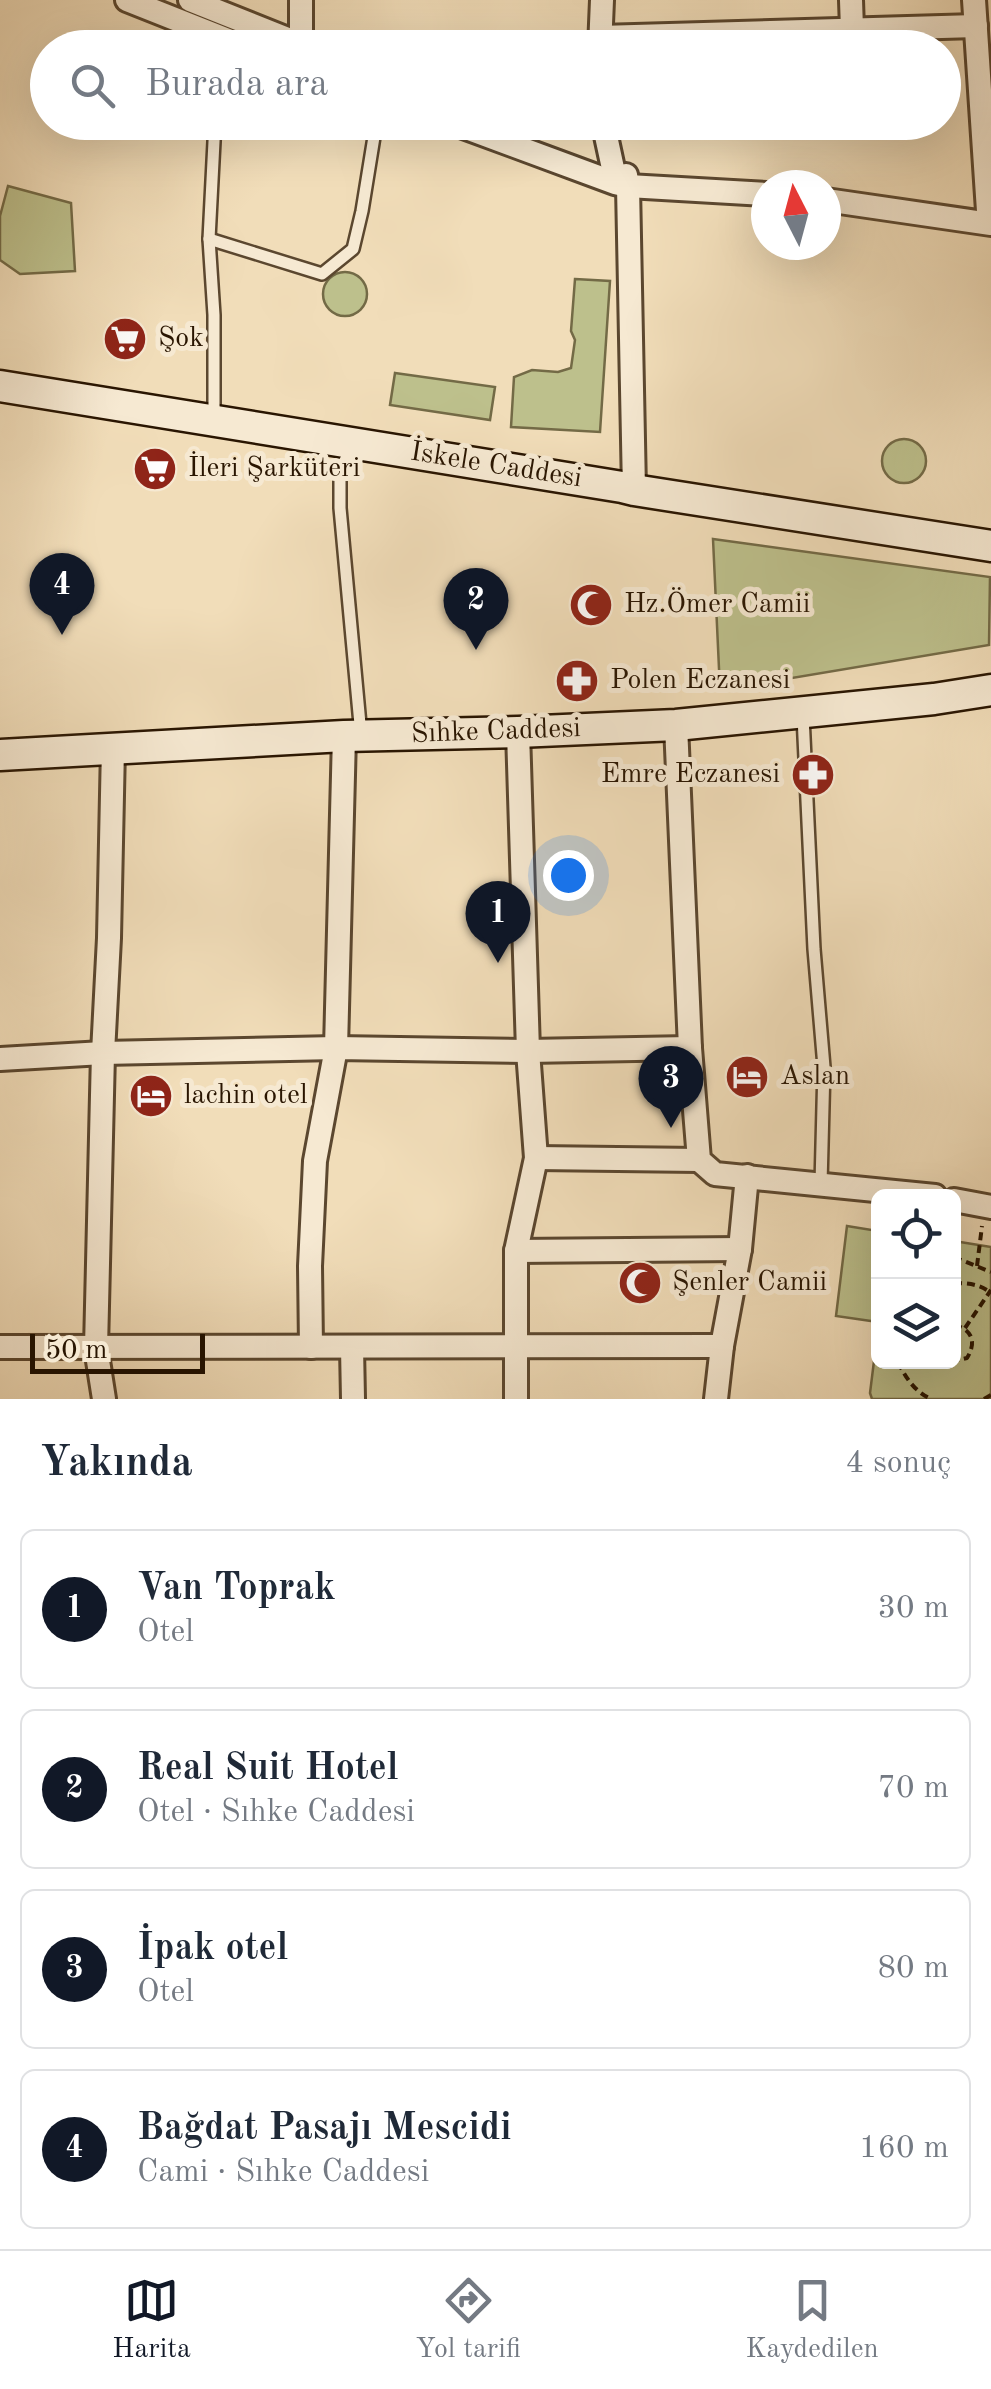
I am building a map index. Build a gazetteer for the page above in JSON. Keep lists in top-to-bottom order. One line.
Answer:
{"streets":{"main road":["İskele Caddesi","Sıhke Caddesi"]},"places":{"supermarket":["Şok","İleri Şarküteri"],"mosque":["Hz.Ömer Camii","Şenler Camii"],"pharmacy":["Polen Eczanesi","Emre Eczanesi"],"hotel":["Aslan","lachin otel"]},"scale_bar":"50 m","north":"top","page":{"search":"Burada ara","pins":["4","2","1","3"],"scale":"50 m","heading":["Yakında","4 sonuç"],"list":[{"mark":"1","name":"Van Toprak","note":"Otel","value":"30 m"},{"mark":"2","name":"Real Suit Hotel","note":"Otel · Sıhke Caddesi","value":"70 m"},{"mark":"3","name":"İpak otel","note":"Otel","value":"80 m"},{"mark":"4","name":"Bağdat Pasajı Mescidi","note":"Cami · Sıhke Caddesi","value":"160 m"}],"nav":["Harita","Yol tarifi","Kaydedilen"]}}
